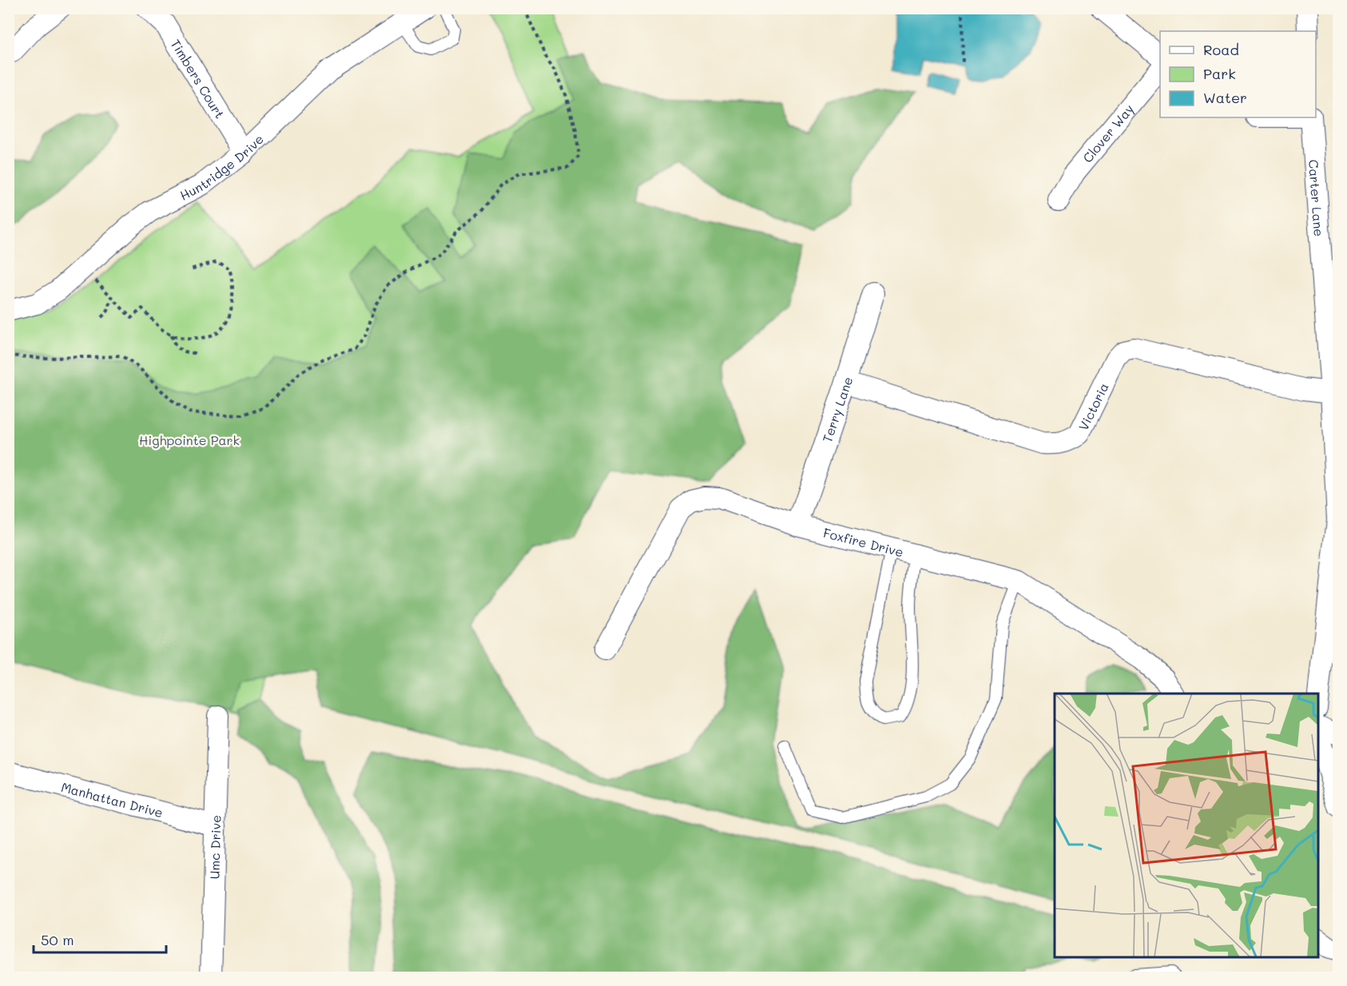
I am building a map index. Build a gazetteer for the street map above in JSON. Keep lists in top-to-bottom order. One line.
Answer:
{"streets":{"street":["Timbers Court","Clover Way","Huntridge Drive","Carter Lane","Victoria","Terry Lane","Foxfire Drive","Manhattan Drive","Umc Drive"]},"crossings":[["Timbers Court","Huntridge Drive"],["Carter Lane","Victoria"],["Victoria","Terry Lane"],["Terry Lane","Foxfire Drive"],["Manhattan Drive","Umc Drive"]],"parks":["Highpointe Park"],"legend":["Road","Park","Water"],"scale_bar":"50 m"}
